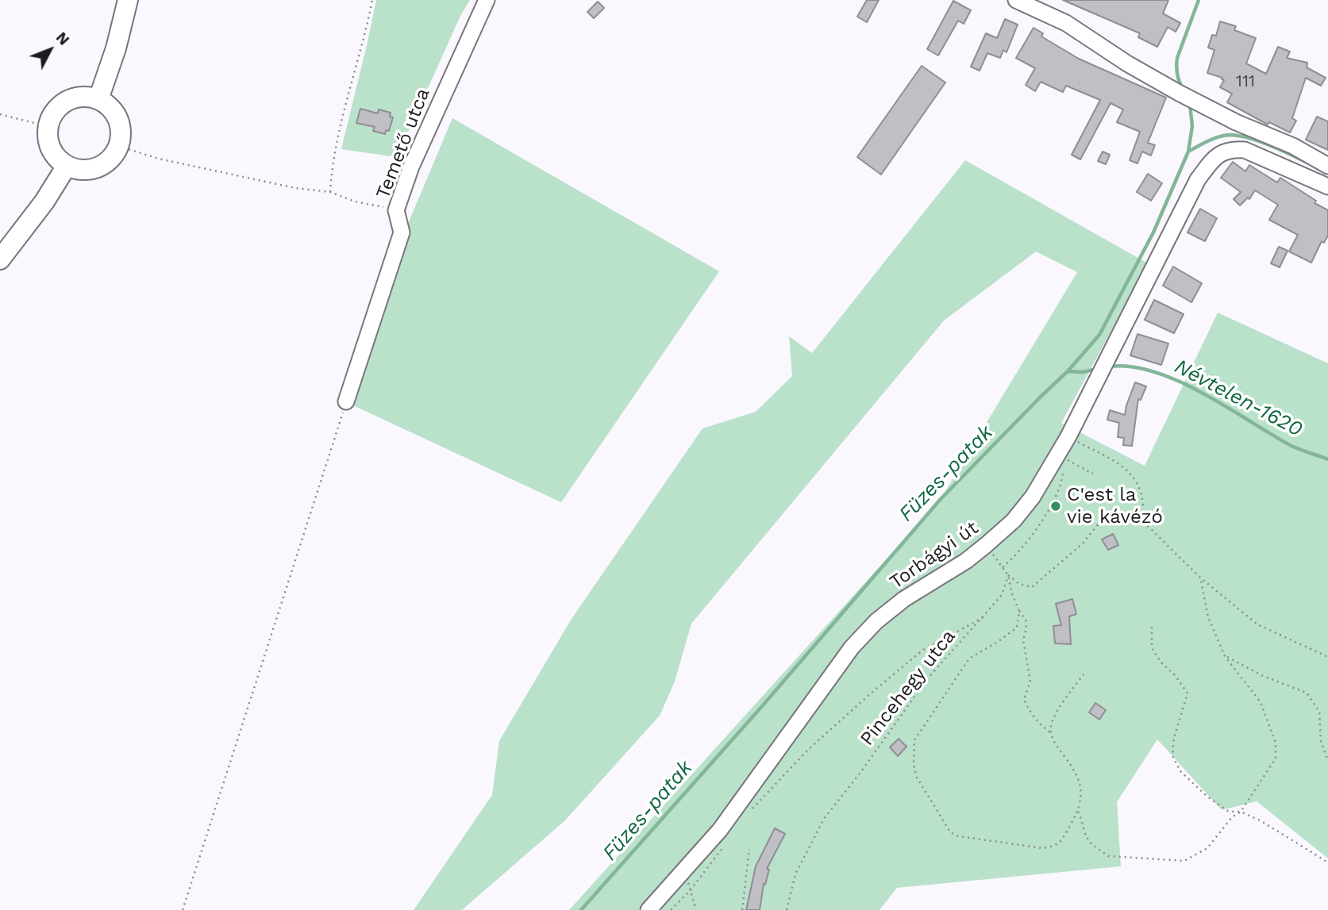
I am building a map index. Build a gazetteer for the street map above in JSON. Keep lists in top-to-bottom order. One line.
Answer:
{"streets":{"street":["Temető utca","Torbágyi út"],"path":["Pincehegy utca"]},"water":["Névtelen-1620","Füzes-patak"],"places":["C'est la vie kávézó"],"house_numbers":["111"],"north":"top right"}
